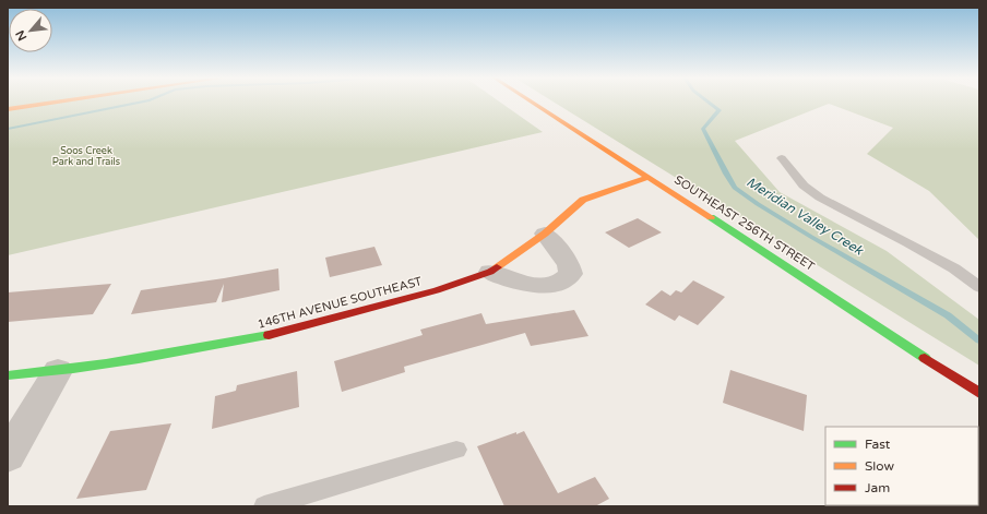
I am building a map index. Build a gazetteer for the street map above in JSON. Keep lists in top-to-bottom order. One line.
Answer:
{"streets":{"street":["SOUTHEAST 256TH STREET","146TH AVENUE SOUTHEAST"]},"crossings":[["SOUTHEAST 256TH STREET","146TH AVENUE SOUTHEAST"]],"water":["Meridian Valley Creek"],"parks":["Soos Creek Park and Trails"],"legend":["Fast","Slow","Jam"],"north":"bottom left"}
